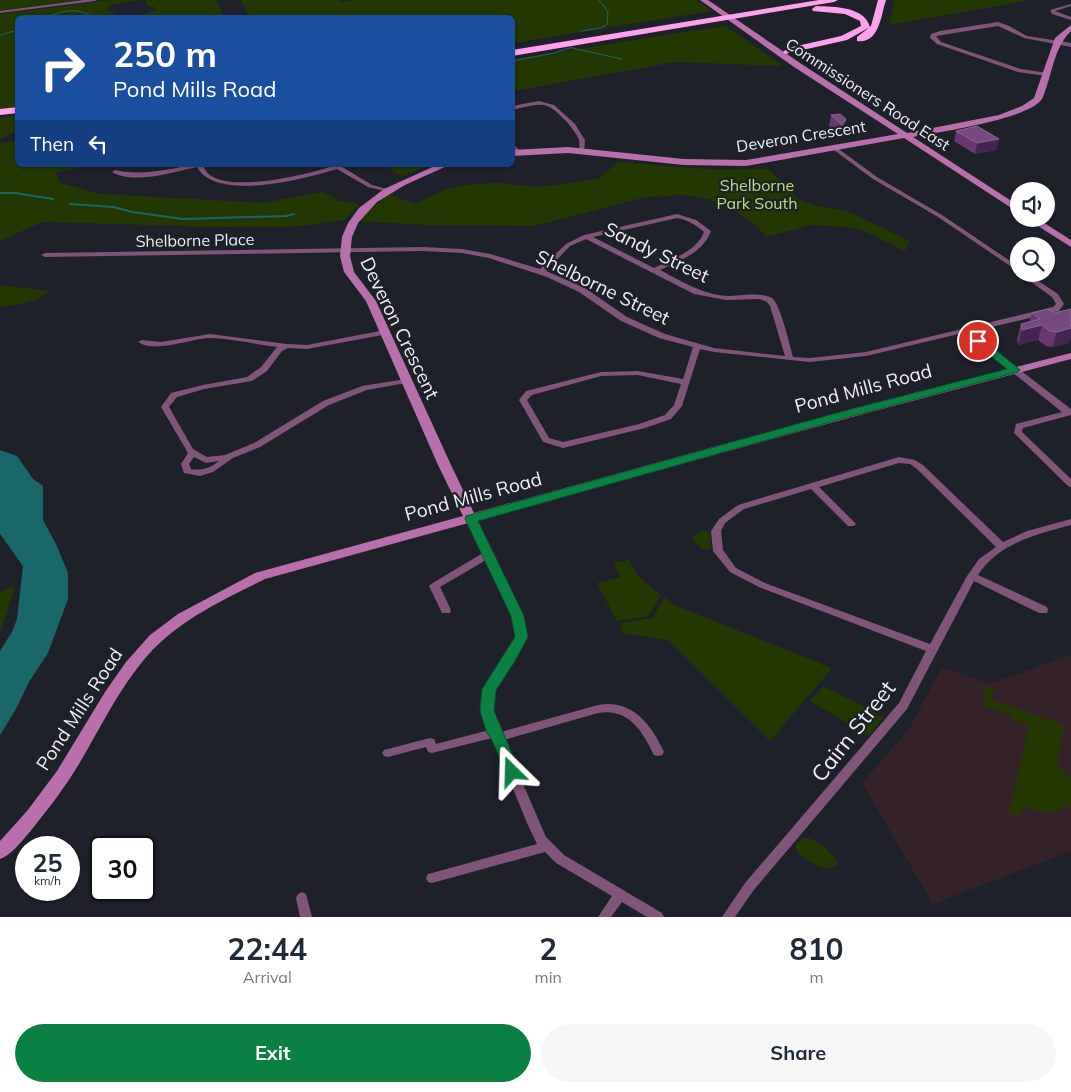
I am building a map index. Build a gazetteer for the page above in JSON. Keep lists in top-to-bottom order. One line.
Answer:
{"streets":{"main road":["Commissioners Road East","Deveron Crescent","Pond Mills Road"],"street":["Shelborne Place","Sandy Street","Shelborne Street","Cairn Street"]},"crossings":[["Commissioners Road East","Deveron Crescent"],["Deveron Crescent","Shelborne Place"],["Deveron Crescent","Shelborne Street"],["Deveron Crescent","Pond Mills Road"],["Shelborne Place","Shelborne Street"],["Sandy Street","Shelborne Street"]],"parks":["Shelborne Park South"],"page":{"turn":["250 m","Pond Mills Road"],"then":"Then","speed":"25 km/h","limit":"30","eta":["22:44","Arrival","2","min","810","m"],"buttons":["Exit","Share"]}}
